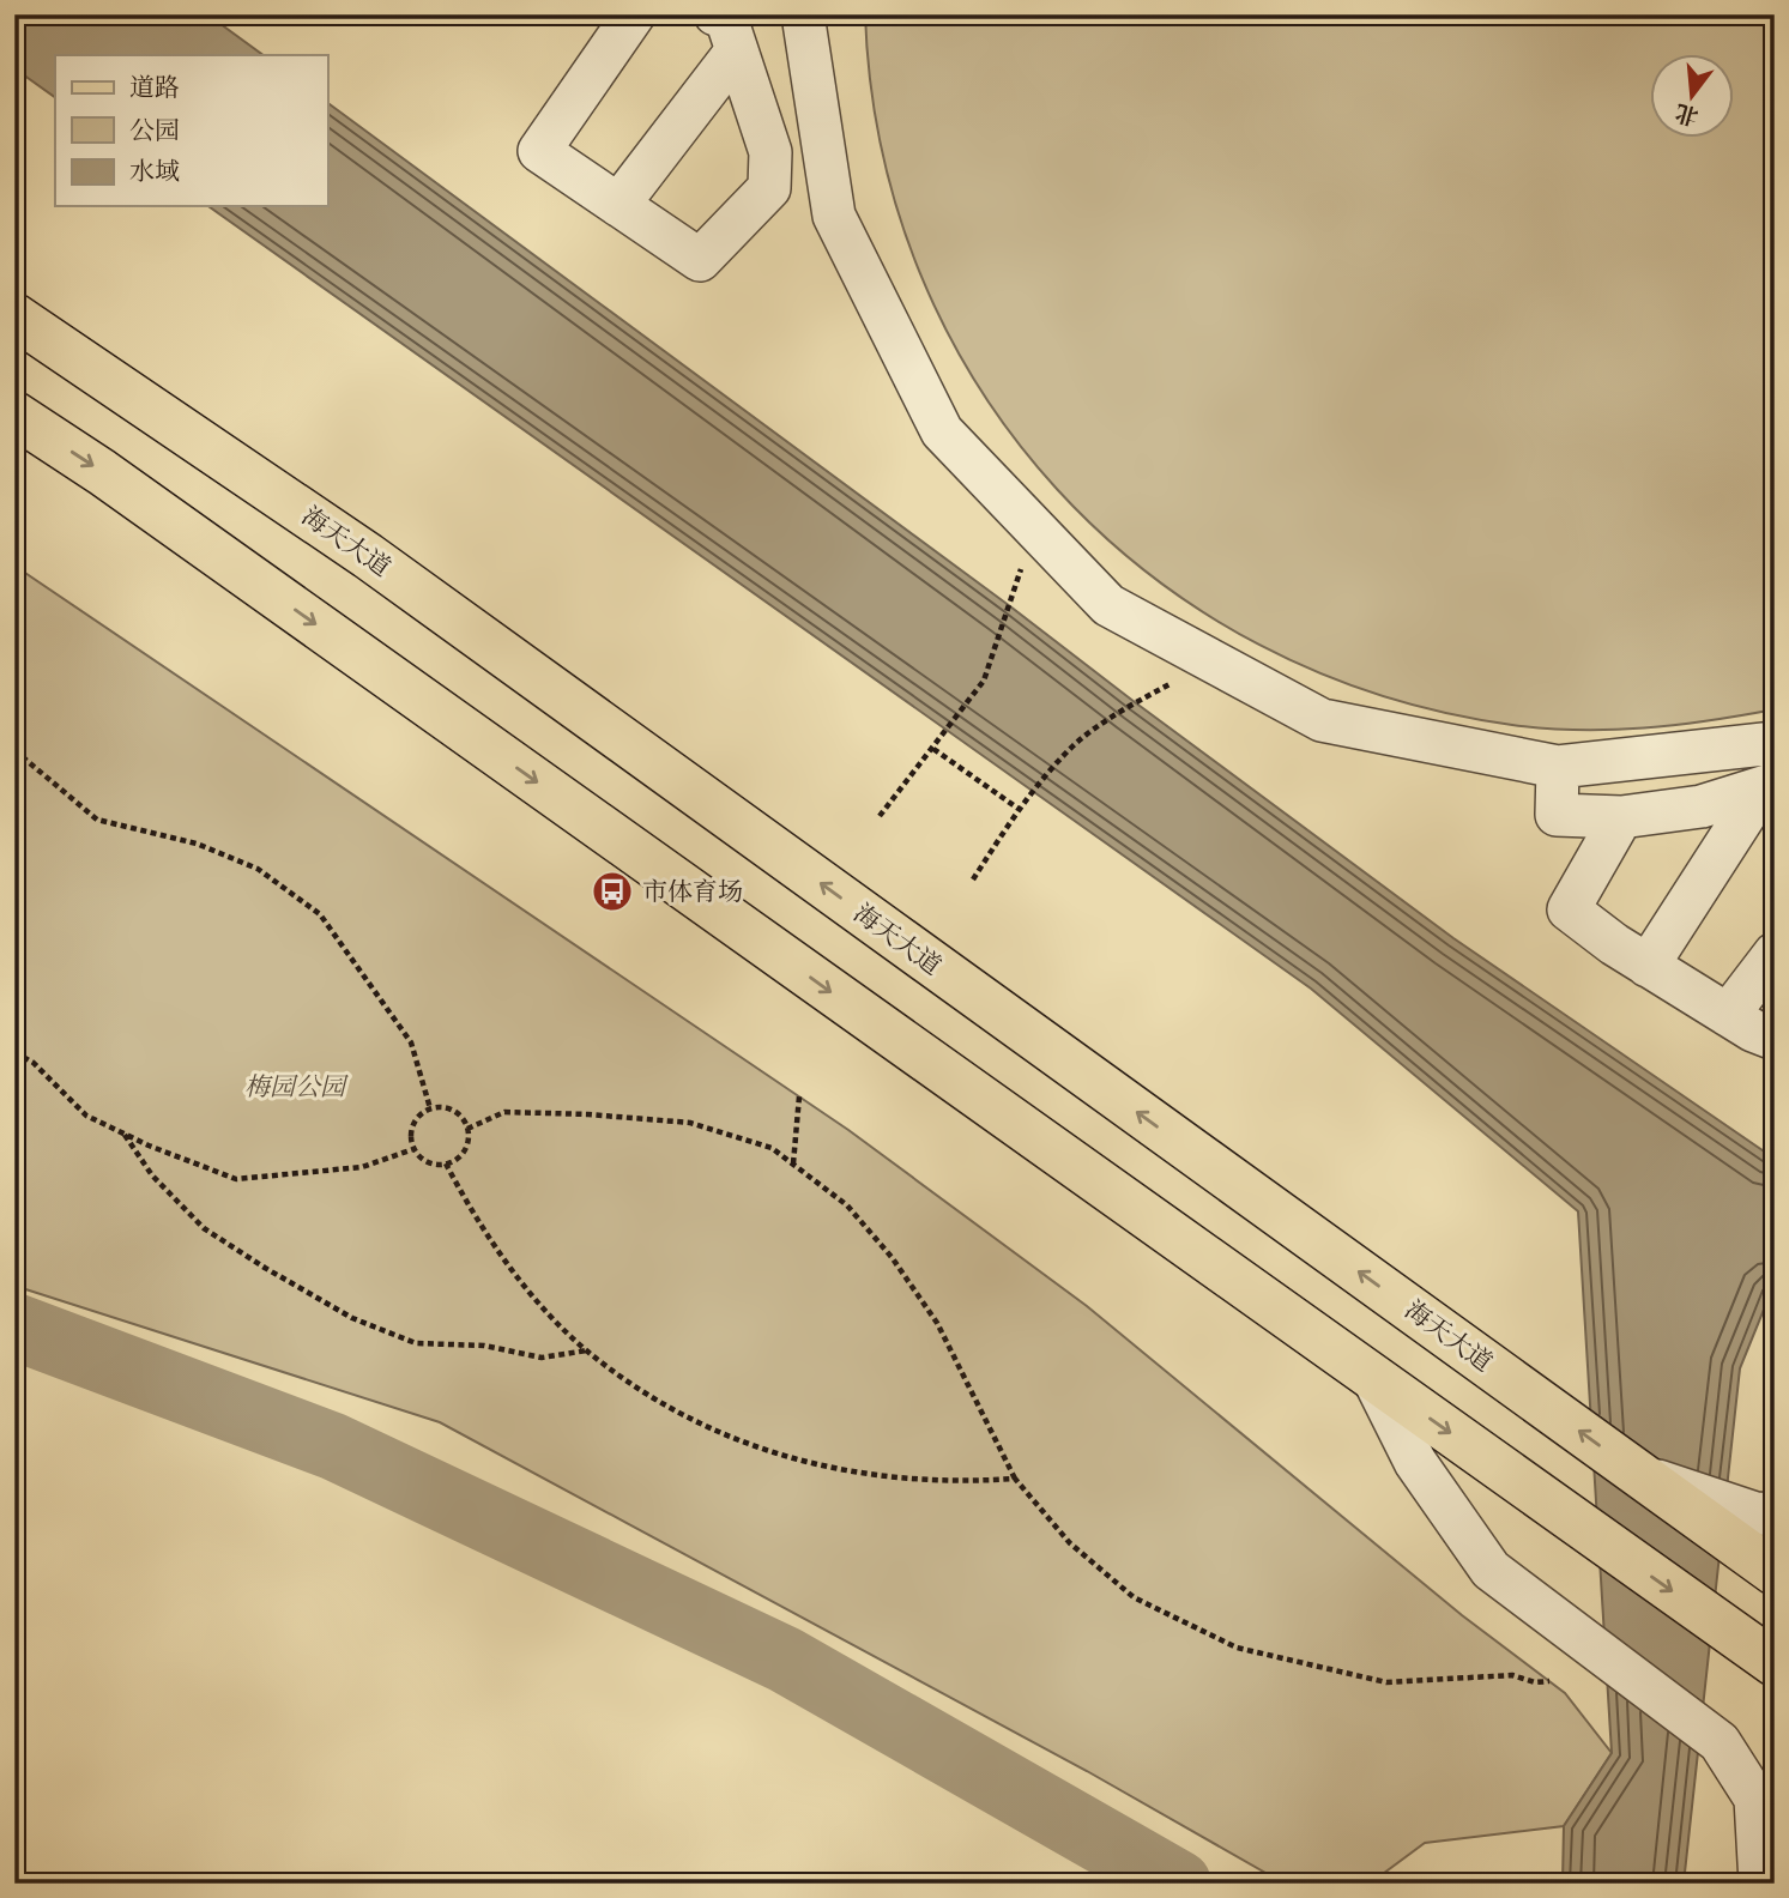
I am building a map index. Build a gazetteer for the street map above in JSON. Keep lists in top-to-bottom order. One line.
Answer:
{"streets":{"main road":["海天大道"]},"parks":["梅园公园"],"places":{"bus stop":["市体育场"]},"legend":["道路","公园","水域"],"north":"bottom"}
